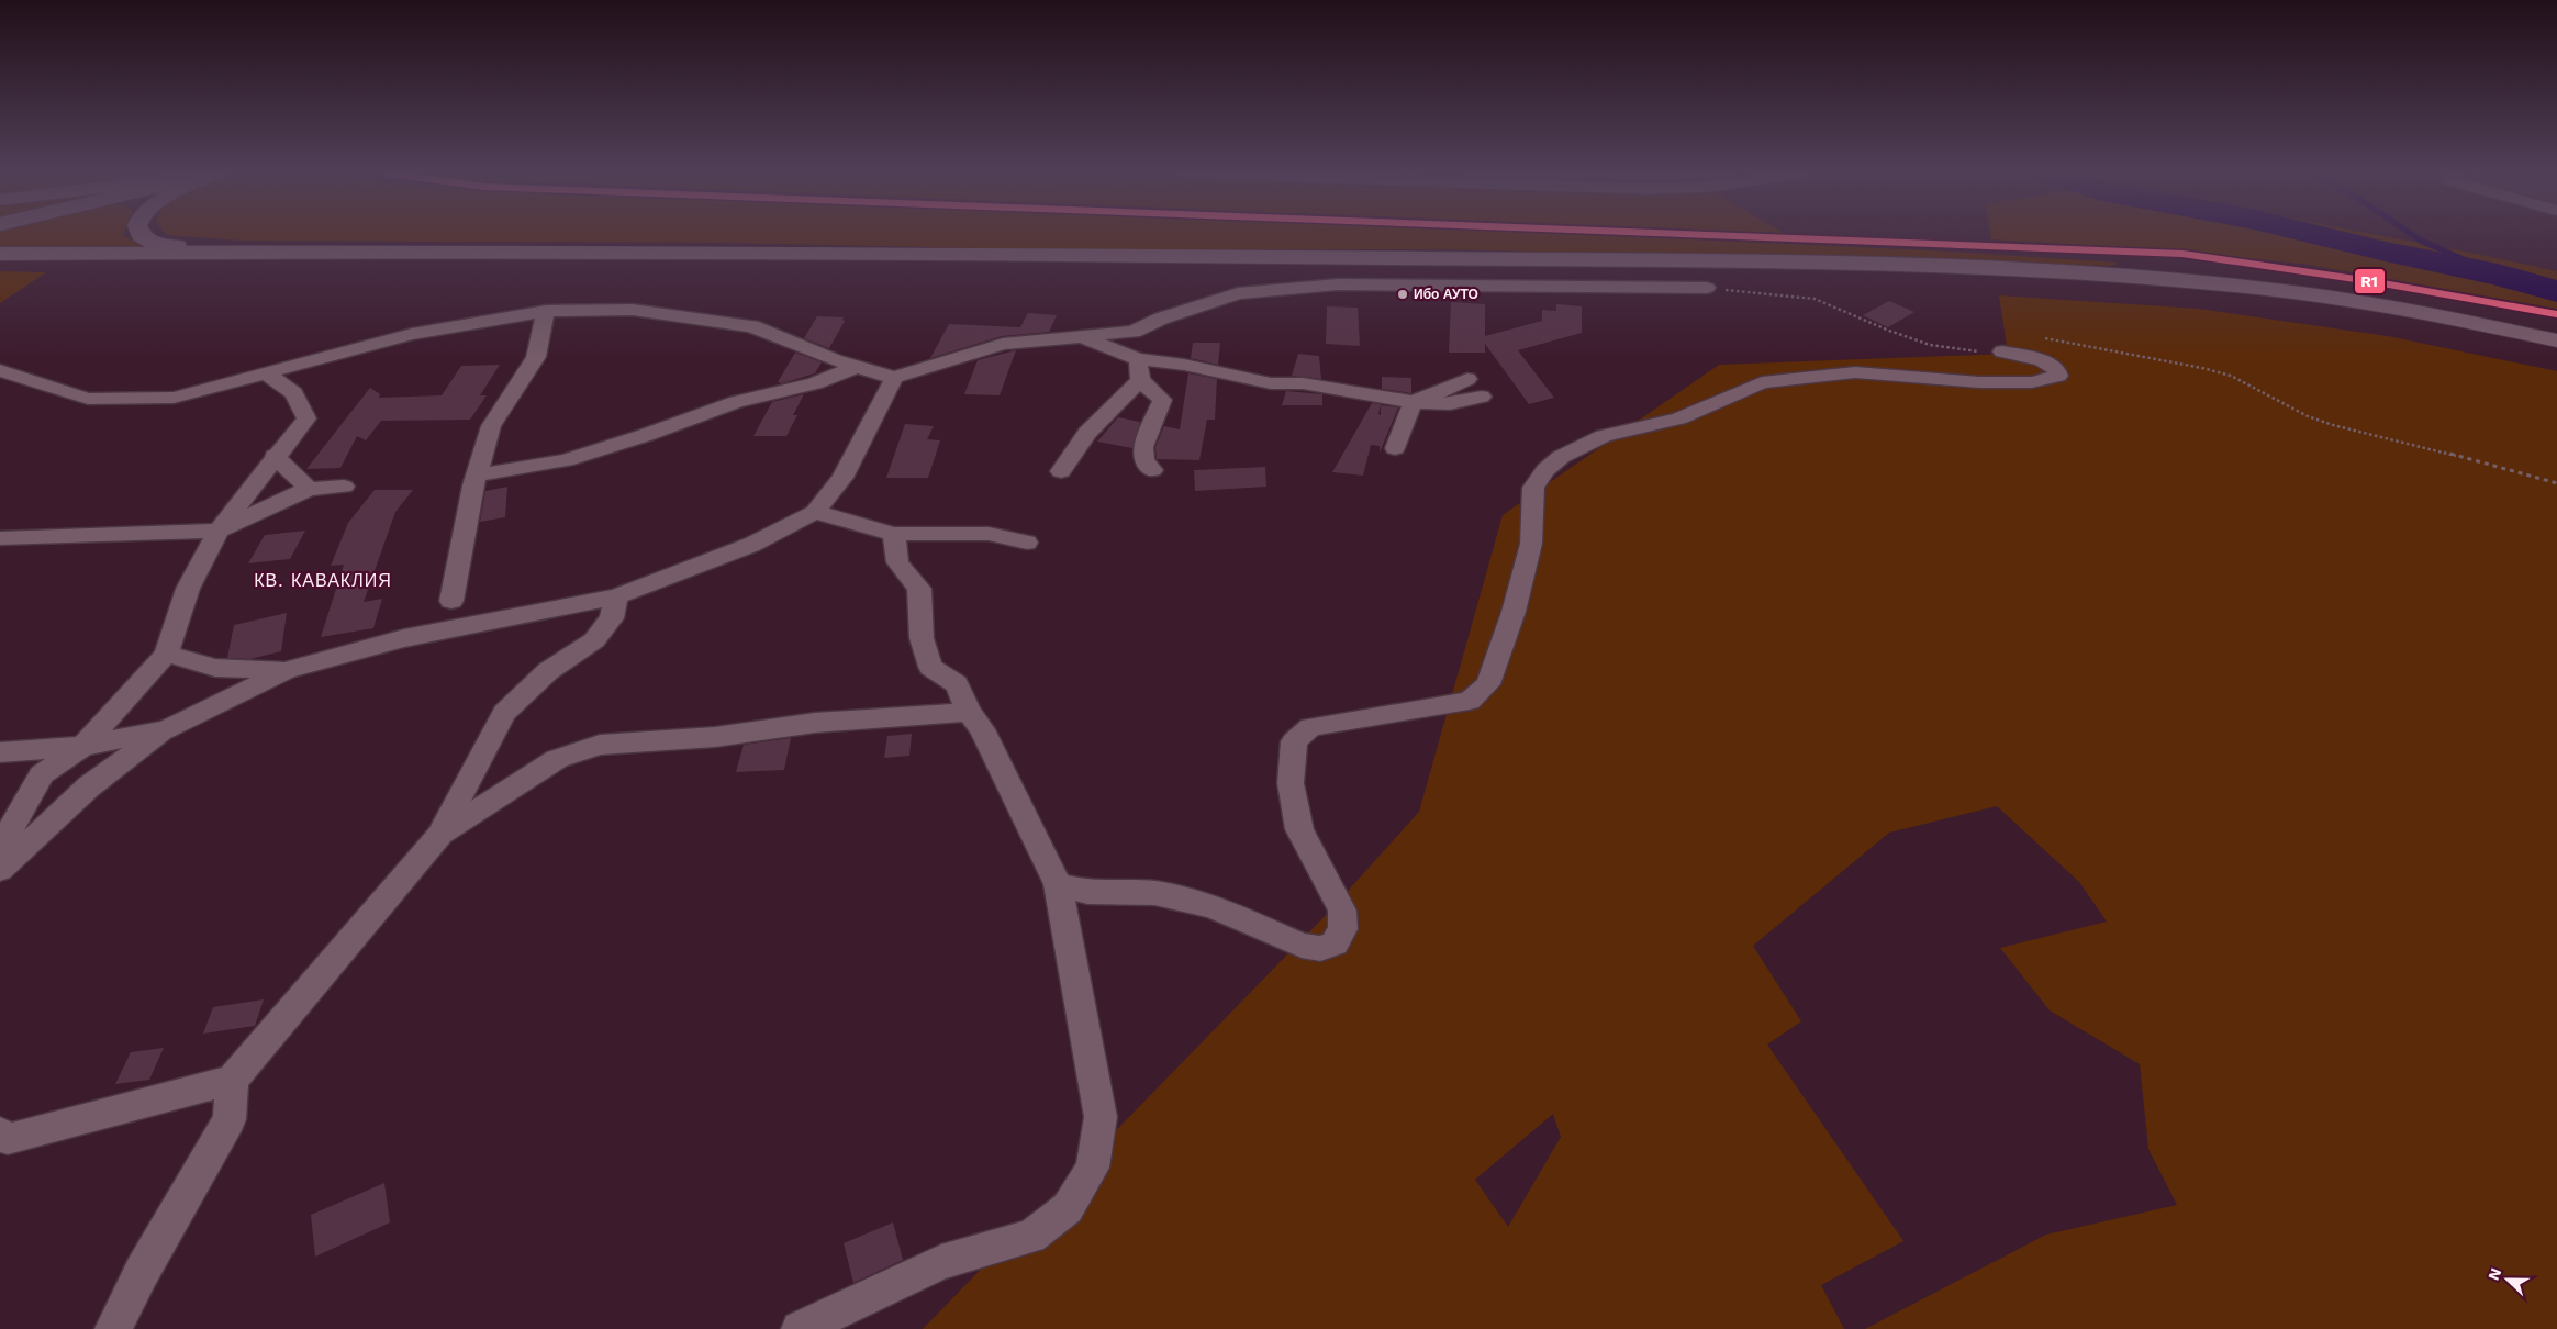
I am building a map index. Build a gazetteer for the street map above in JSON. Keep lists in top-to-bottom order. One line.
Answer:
{"districts":["КВ. КАВАКЛИЯ"],"places":["Ибо АУТО"],"lines":["transit line R1"],"north":"left"}
